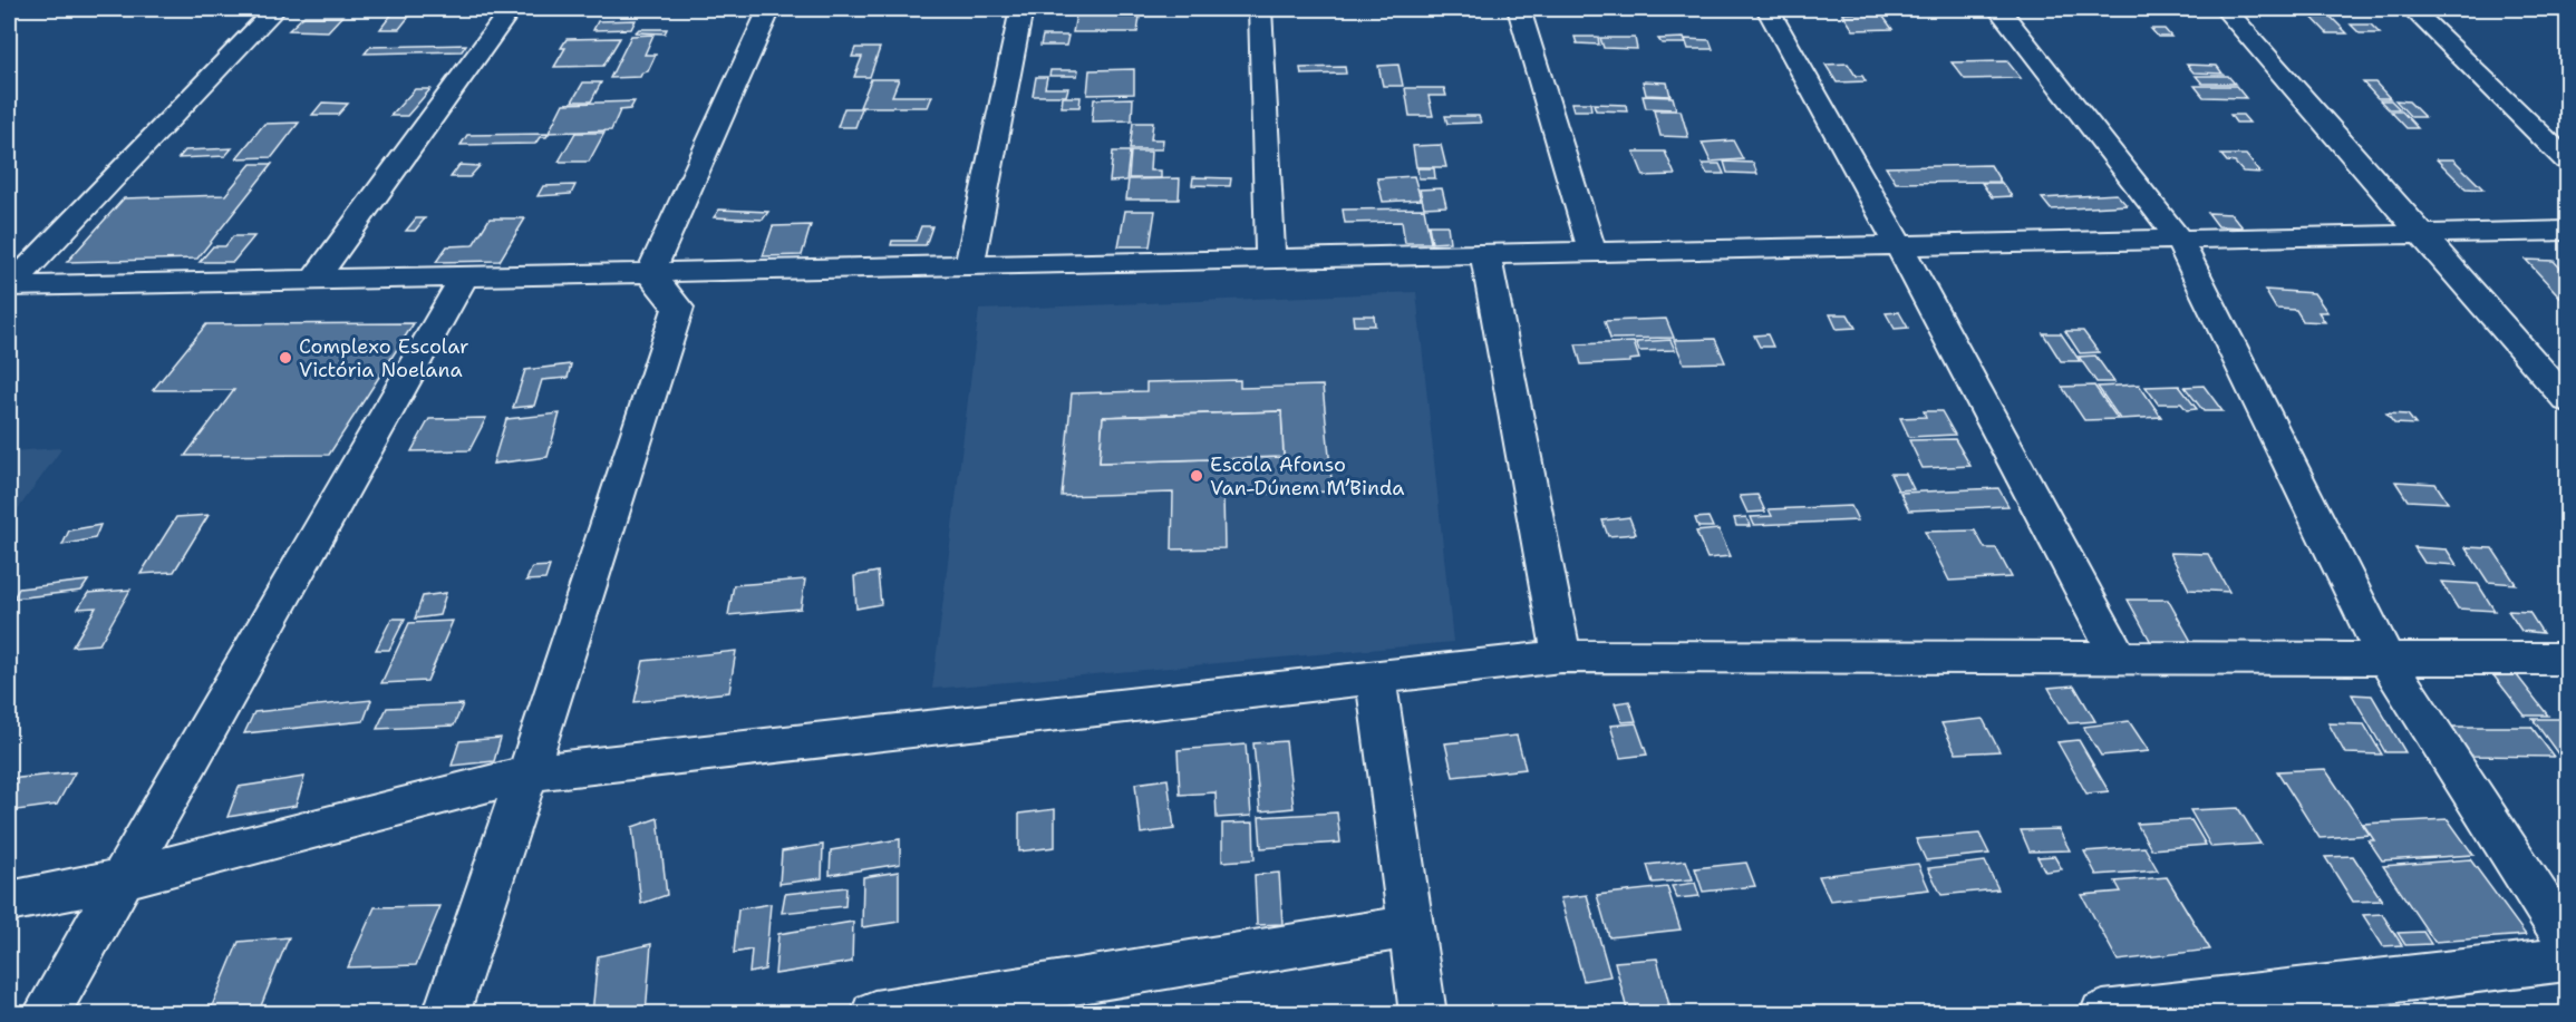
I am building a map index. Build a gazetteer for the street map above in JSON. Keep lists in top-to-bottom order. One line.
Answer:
{"places":["Complexo Escolar Victória Noelana","Escola Afonso Van-Dúnem M’Binda"]}
